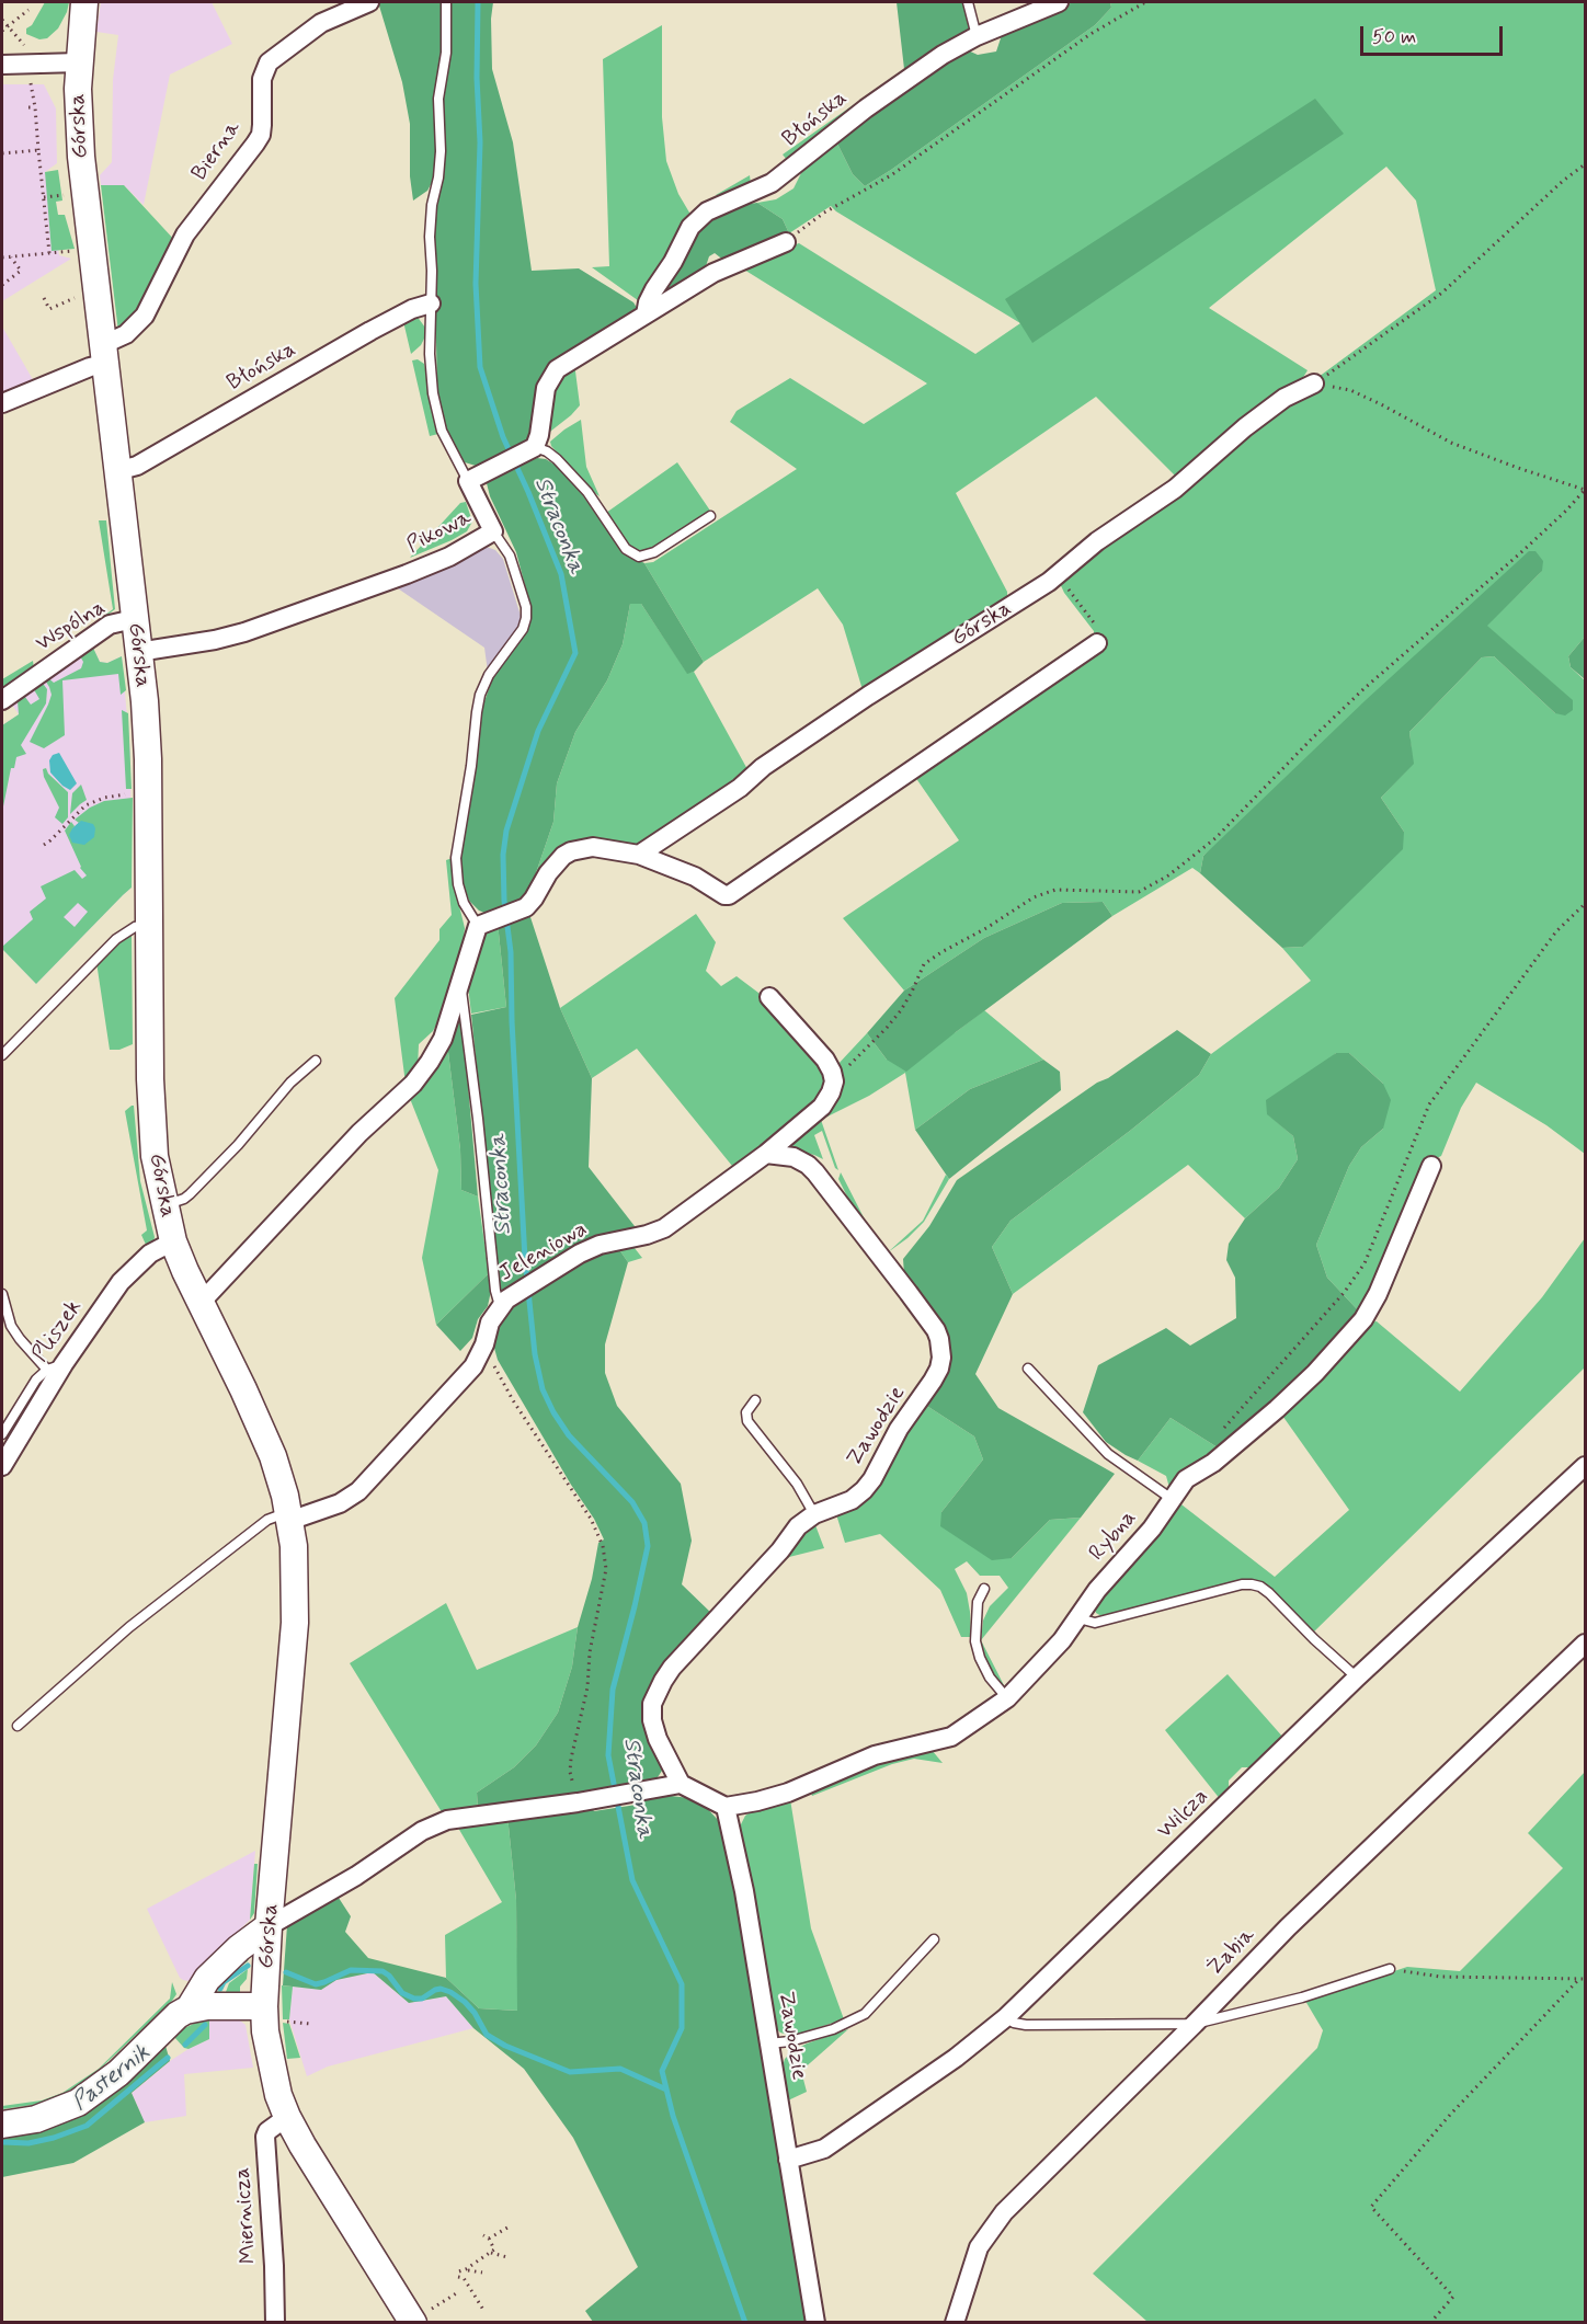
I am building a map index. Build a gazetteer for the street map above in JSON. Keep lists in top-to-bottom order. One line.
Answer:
{"streets":{"street":["Błońska","Górska","Bierna","Pikowa","Wspólna","Jeleniowa","Pliszek","Zawodzie","Rybna","Wilcza","Żabia","Miernicza"]},"crossings":[["Błońska","Górska"],["Górska","Bierna"],["Górska","Pikowa"],["Górska","Wspólna"],["Górska","Jeleniowa"],["Górska","Pliszek"],["Górska","Miernicza"],["Jeleniowa","Zawodzie"],["Zawodzie","Rybna"],["Zawodzie","Wilcza"]],"water":["Straconka","Pasternik"],"scale_bar":"50 m"}
